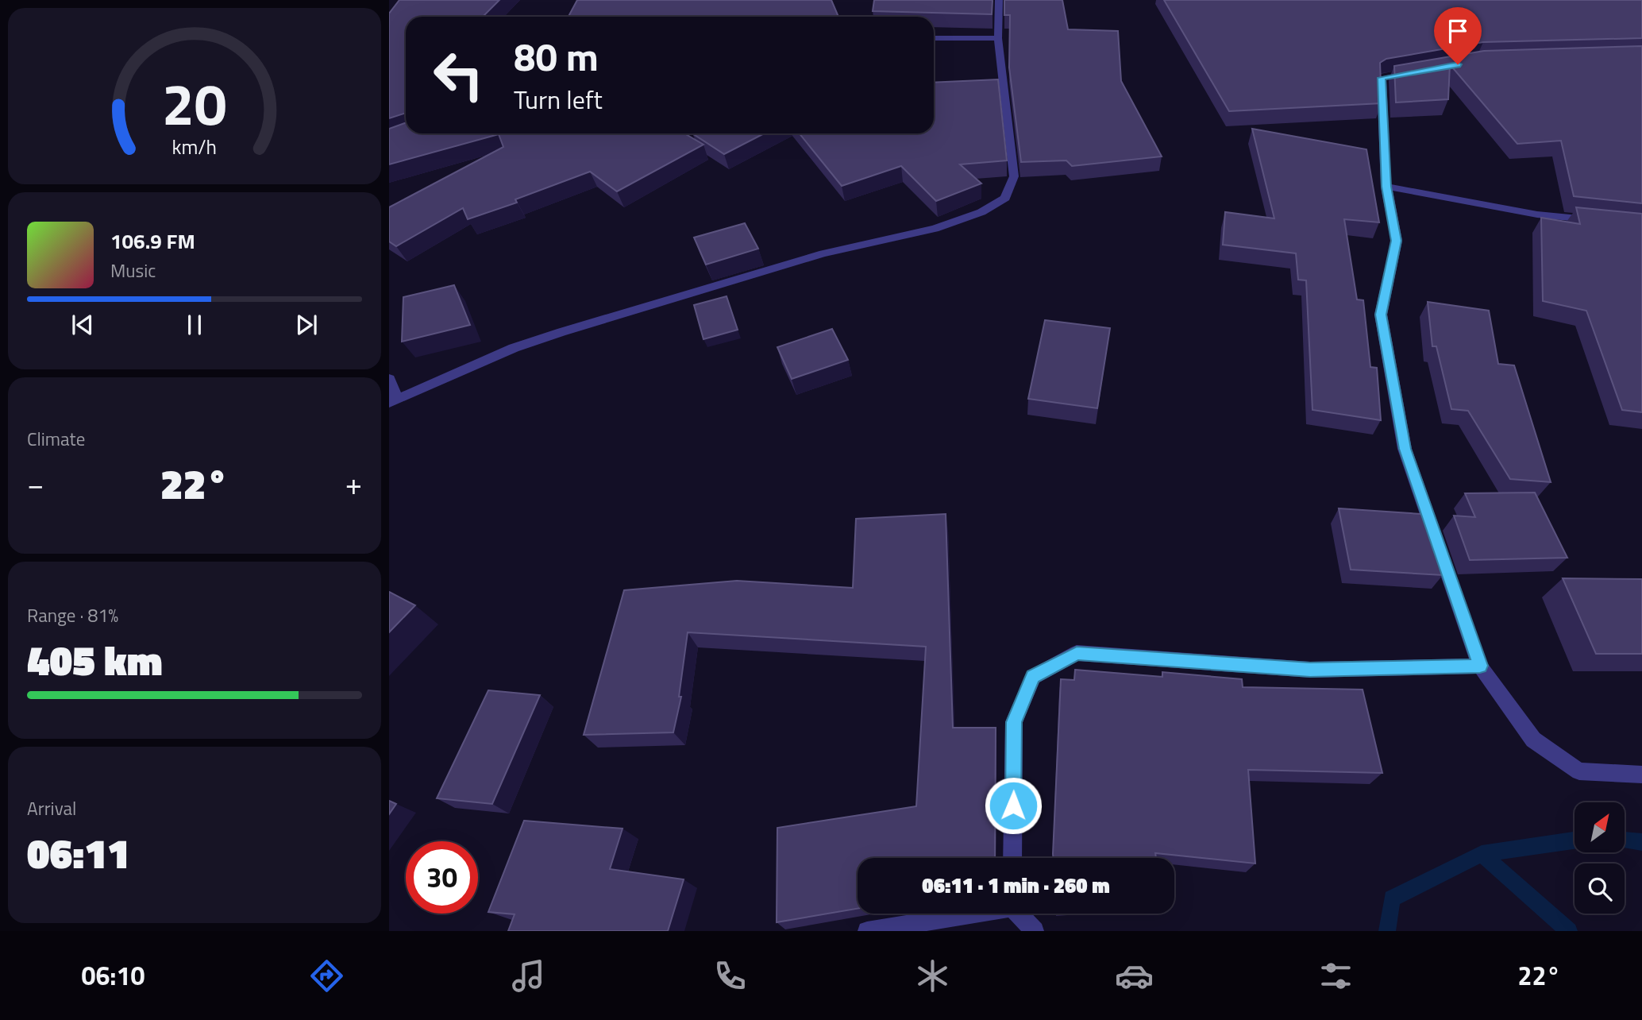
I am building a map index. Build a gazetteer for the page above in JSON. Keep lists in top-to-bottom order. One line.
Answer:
{"north":"top right","page":{"turn":["80 m","Turn left"],"song":["106.9 FM","Music"],"tile":["Climate",["Range · 81%","405 km"],["Arrival","06:11"]],"heat":["−","22°","+"],"limit":"30","trip":"06:11 · 1 min · 260 m","tabs":["06:10","22°"],"gauge":["20","km/h"]}}
